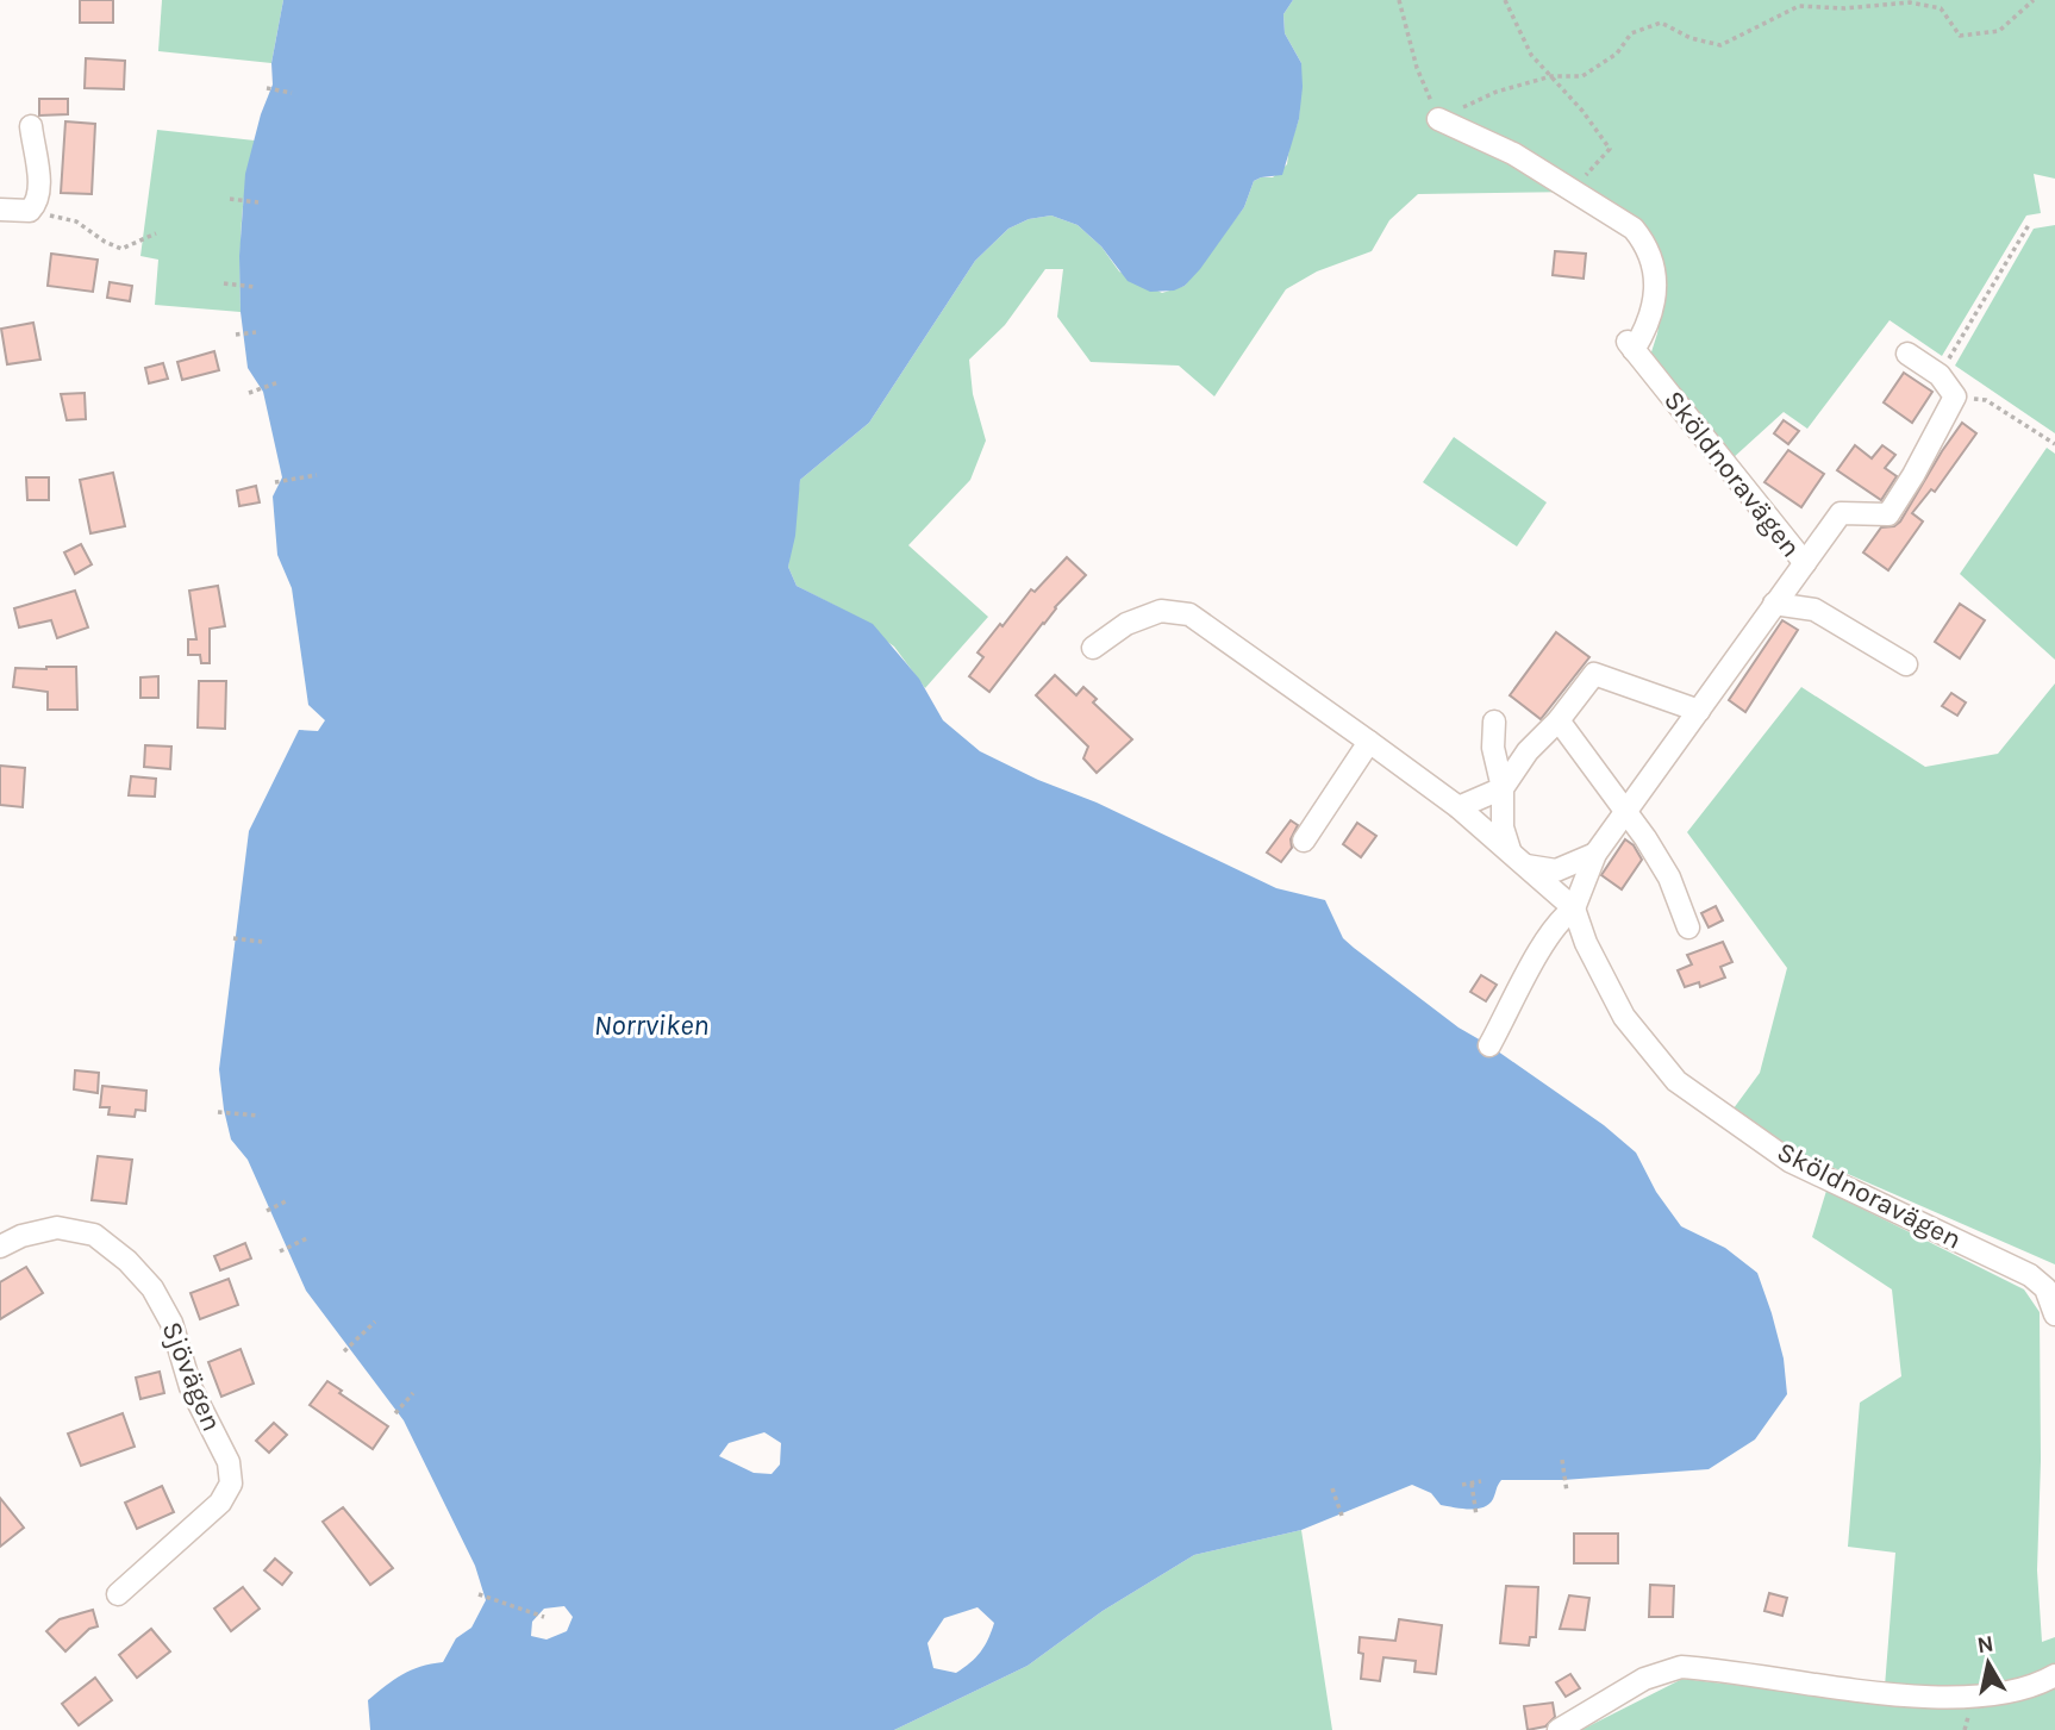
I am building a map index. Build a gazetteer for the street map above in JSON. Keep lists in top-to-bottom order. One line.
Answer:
{"streets":{"street":["Sköldnoravägen","Sjövägen"]},"water":["Norrviken"],"north":"top"}
